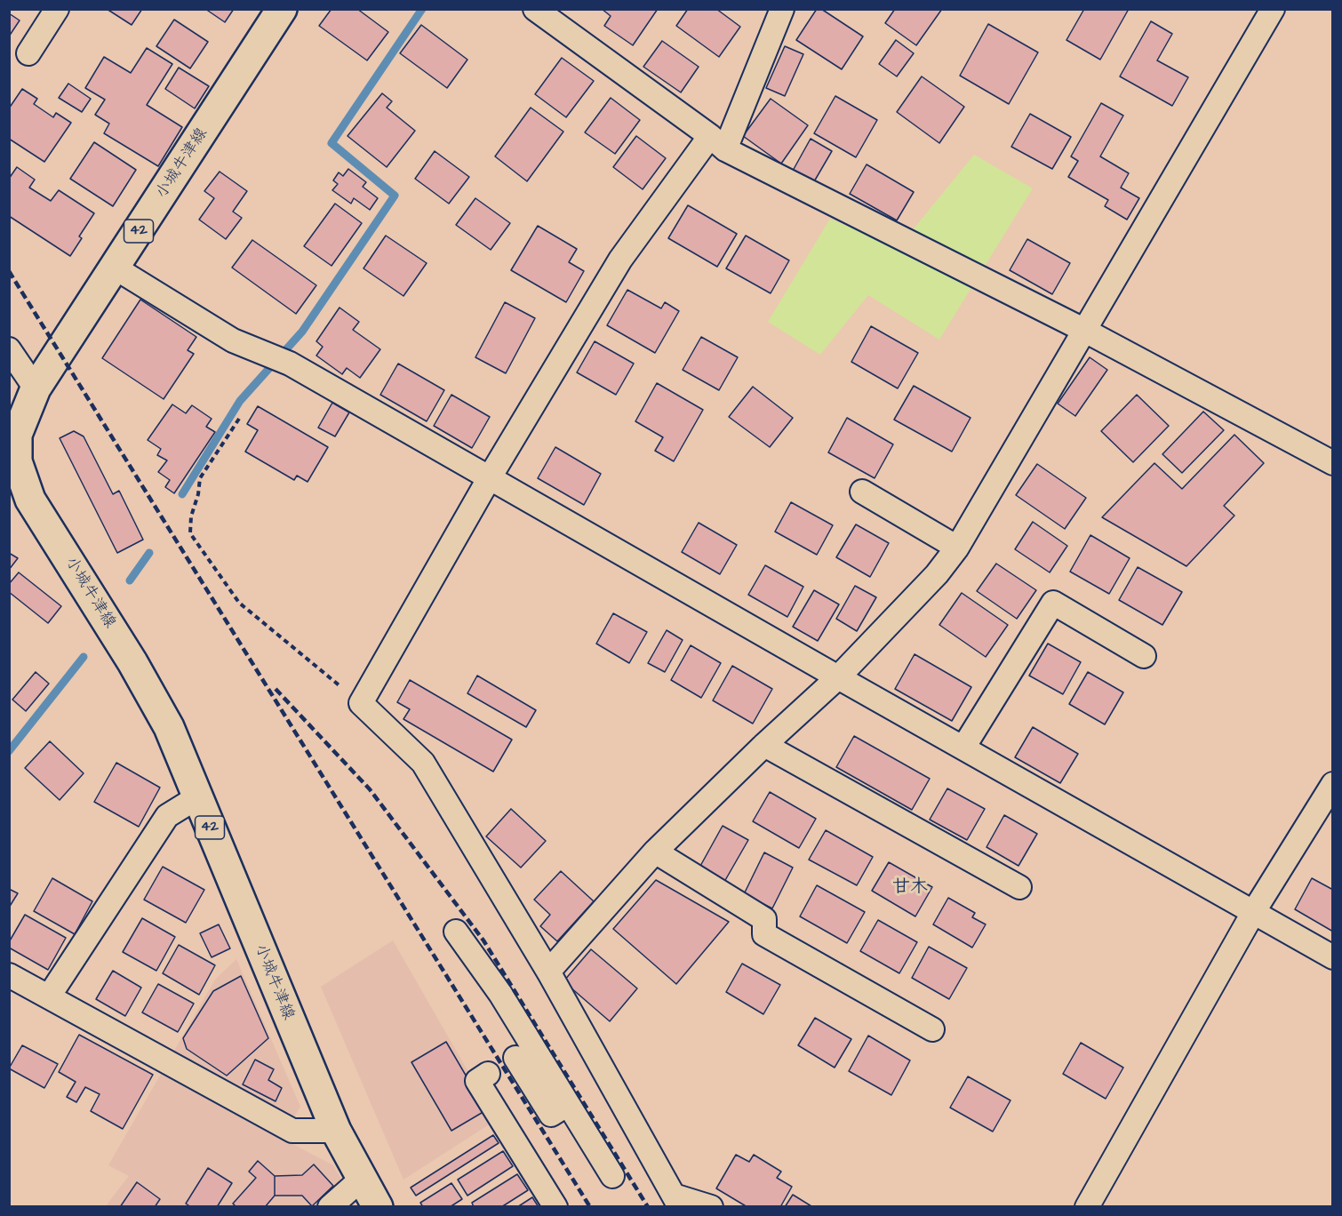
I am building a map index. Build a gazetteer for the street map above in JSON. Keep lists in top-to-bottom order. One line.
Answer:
{"streets":{"main road":["小城牛津線","42"]},"districts":["甘木"]}
